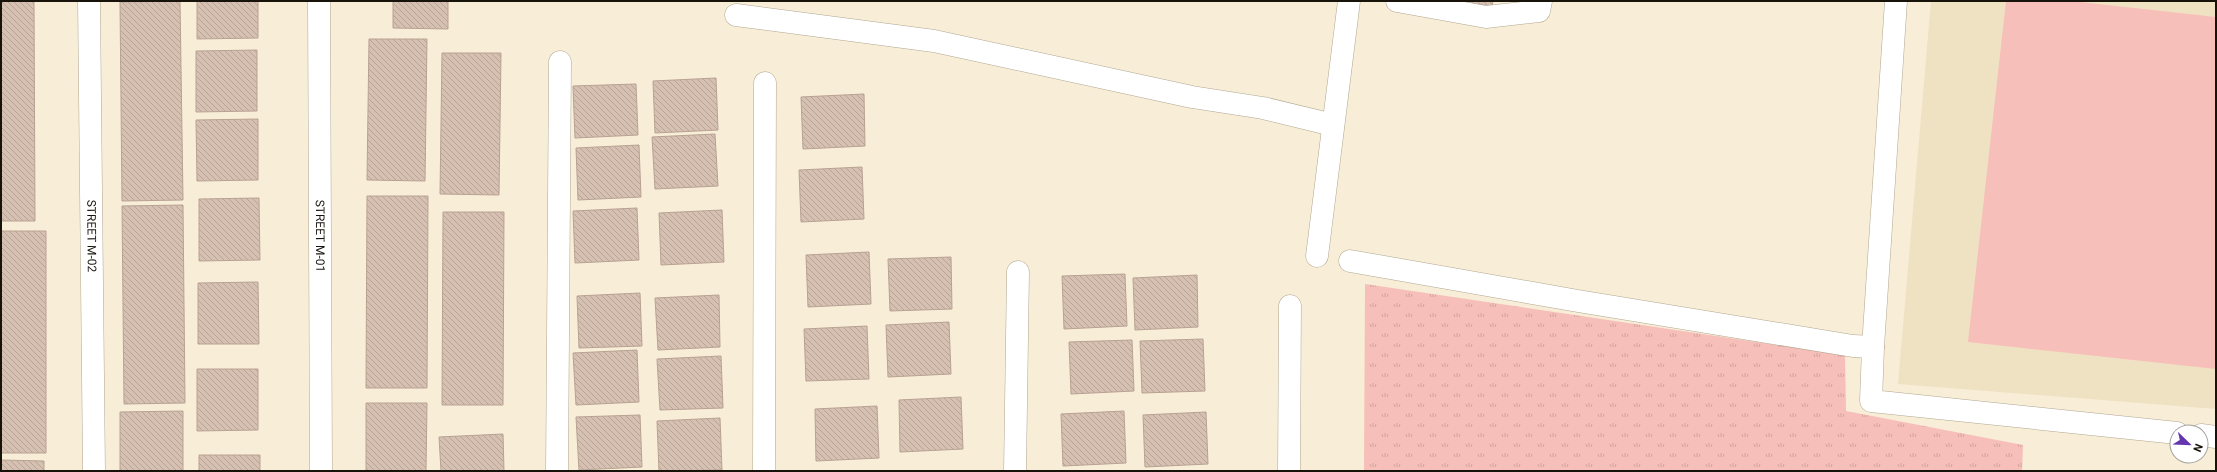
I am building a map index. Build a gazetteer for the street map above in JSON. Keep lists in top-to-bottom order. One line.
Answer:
{"streets":{"street":["STREET M-02","STREET M-01"]},"north":"bottom right"}
